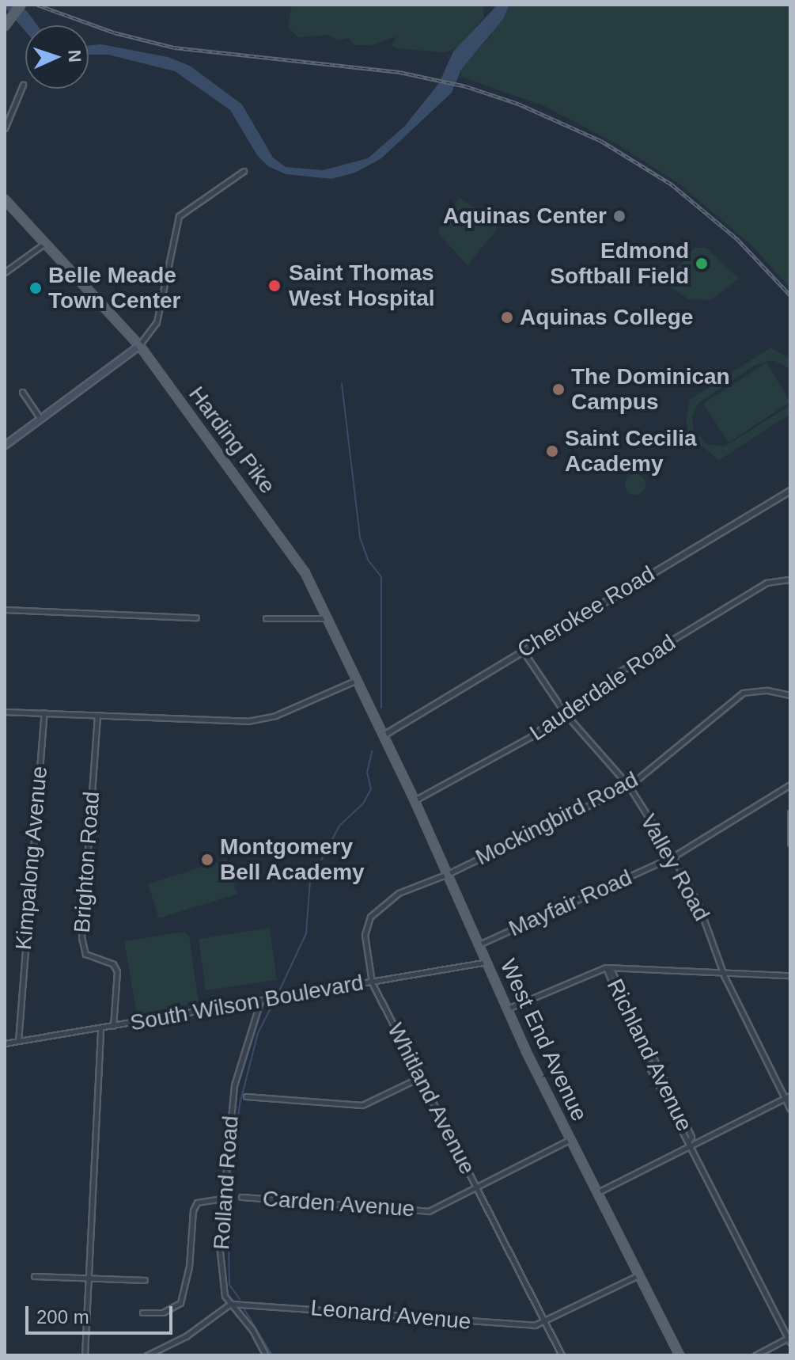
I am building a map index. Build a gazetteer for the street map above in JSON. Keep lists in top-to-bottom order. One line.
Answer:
{"streets":{"main road":["Harding Pike","West End Avenue"],"street":["Cherokee Road","Lauderdale Road","Mockingbird Road","Kimpalong Avenue","Brighton Road","Valley Road","Mayfair Road","South Wilson Boulevard","Richland Avenue","Whitland Avenue","Rolland Road","Carden Avenue","Leonard Avenue"]},"crossings":[["Harding Pike","Cherokee Road"],["Harding Pike","West End Avenue"],["Cherokee Road","Valley Road"],["Cherokee Road","West End Avenue"],["Lauderdale Road","Valley Road"],["Lauderdale Road","West End Avenue"],["Mockingbird Road","Valley Road"],["Mockingbird Road","West End Avenue"],["Mockingbird Road","Whitland Avenue"],["Kimpalong Avenue","South Wilson Boulevard"],["Brighton Road","South Wilson Boulevard"],["Valley Road","Mayfair Road"],["Mayfair Road","West End Avenue"],["South Wilson Boulevard","West End Avenue"],["South Wilson Boulevard","Whitland Avenue"],["South Wilson Boulevard","Rolland Road"],["West End Avenue","Whitland Avenue"],["West End Avenue","Carden Avenue"],["West End Avenue","Leonard Avenue"],["Whitland Avenue","Carden Avenue"],["Whitland Avenue","Leonard Avenue"],["Rolland Road","Leonard Avenue"]],"places":["Aquinas Center","Edmond Softball Field","Saint Thomas West Hospital","Belle Meade Town Center","Aquinas College","The Dominican Campus","Saint Cecilia Academy","Montgomery Bell Academy"],"scale_bar":"200 m","north":"right"}
